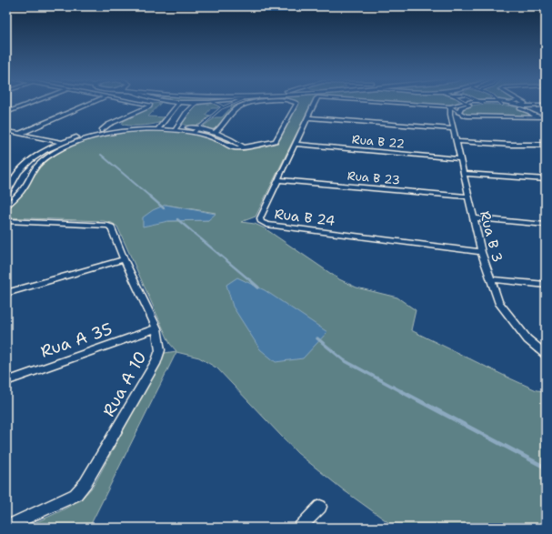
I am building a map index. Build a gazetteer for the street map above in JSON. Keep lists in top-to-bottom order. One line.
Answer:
{"streets":{"street":["Rua B 22","Rua B 23","Rua B 24","Rua B 3","Rua A 35","Rua A 10"]},"crossings":[["Rua B 22","Rua B 24"],["Rua B 22","Rua B 3"],["Rua B 23","Rua B 24"],["Rua B 23","Rua B 3"],["Rua B 24","Rua B 3"],["Rua A 35","Rua A 10"]]}
